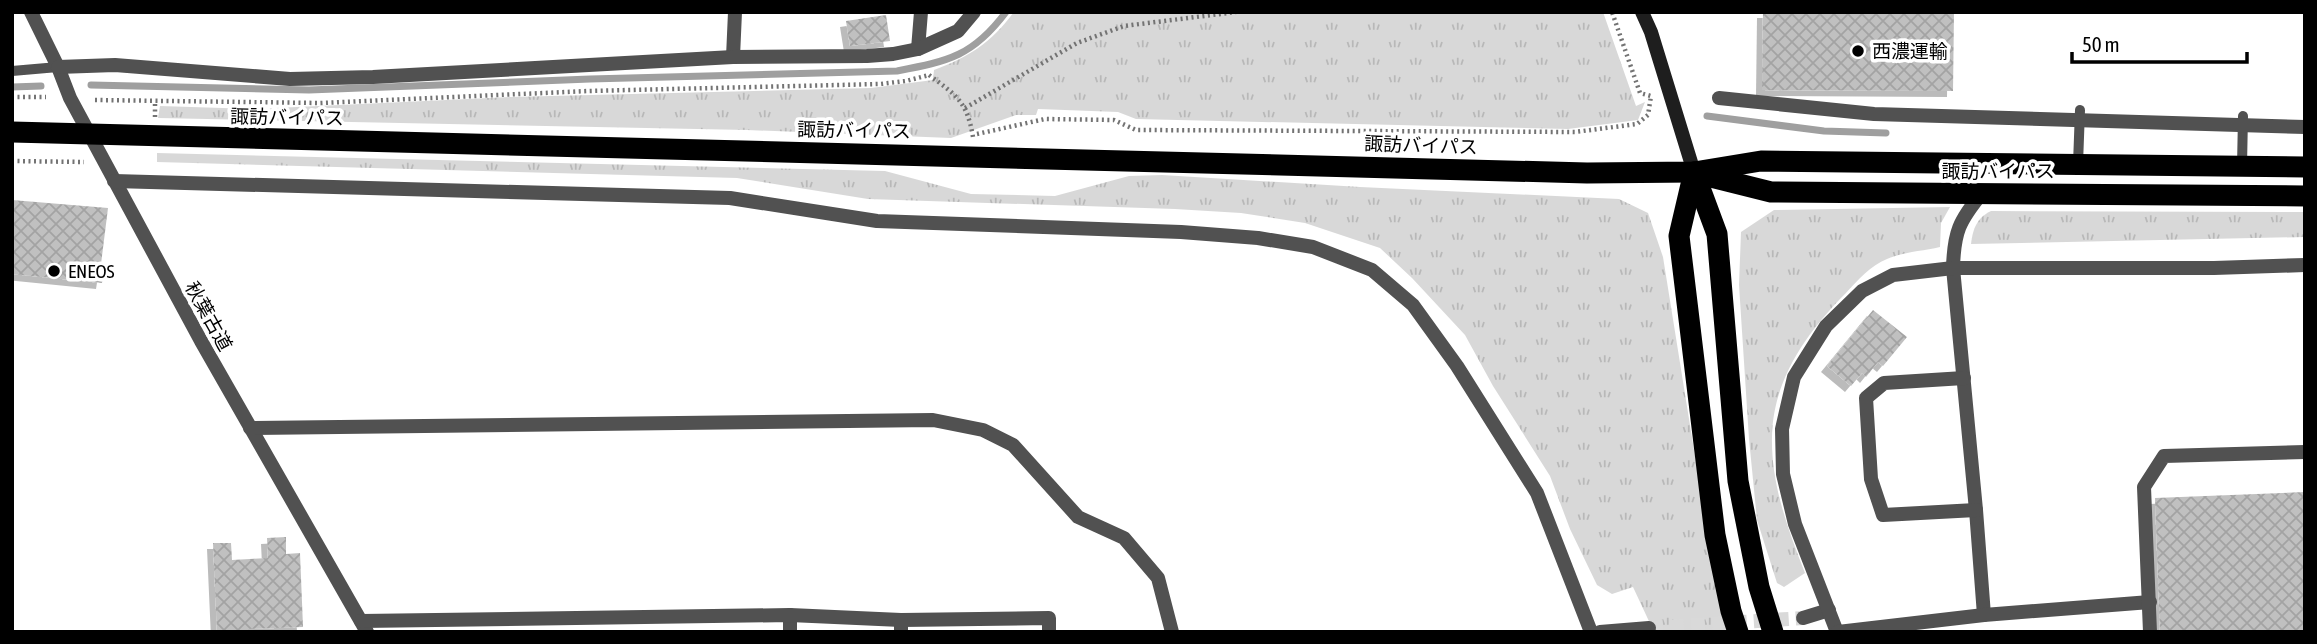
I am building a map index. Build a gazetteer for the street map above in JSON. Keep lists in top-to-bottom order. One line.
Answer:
{"streets":{"highway":["諏訪バイパス"],"street":["秋葉古道"]},"crossings":[["諏訪バイパス","秋葉古道"]],"places":["西濃運輸","ENEOS"],"scale_bar":"50 m"}
